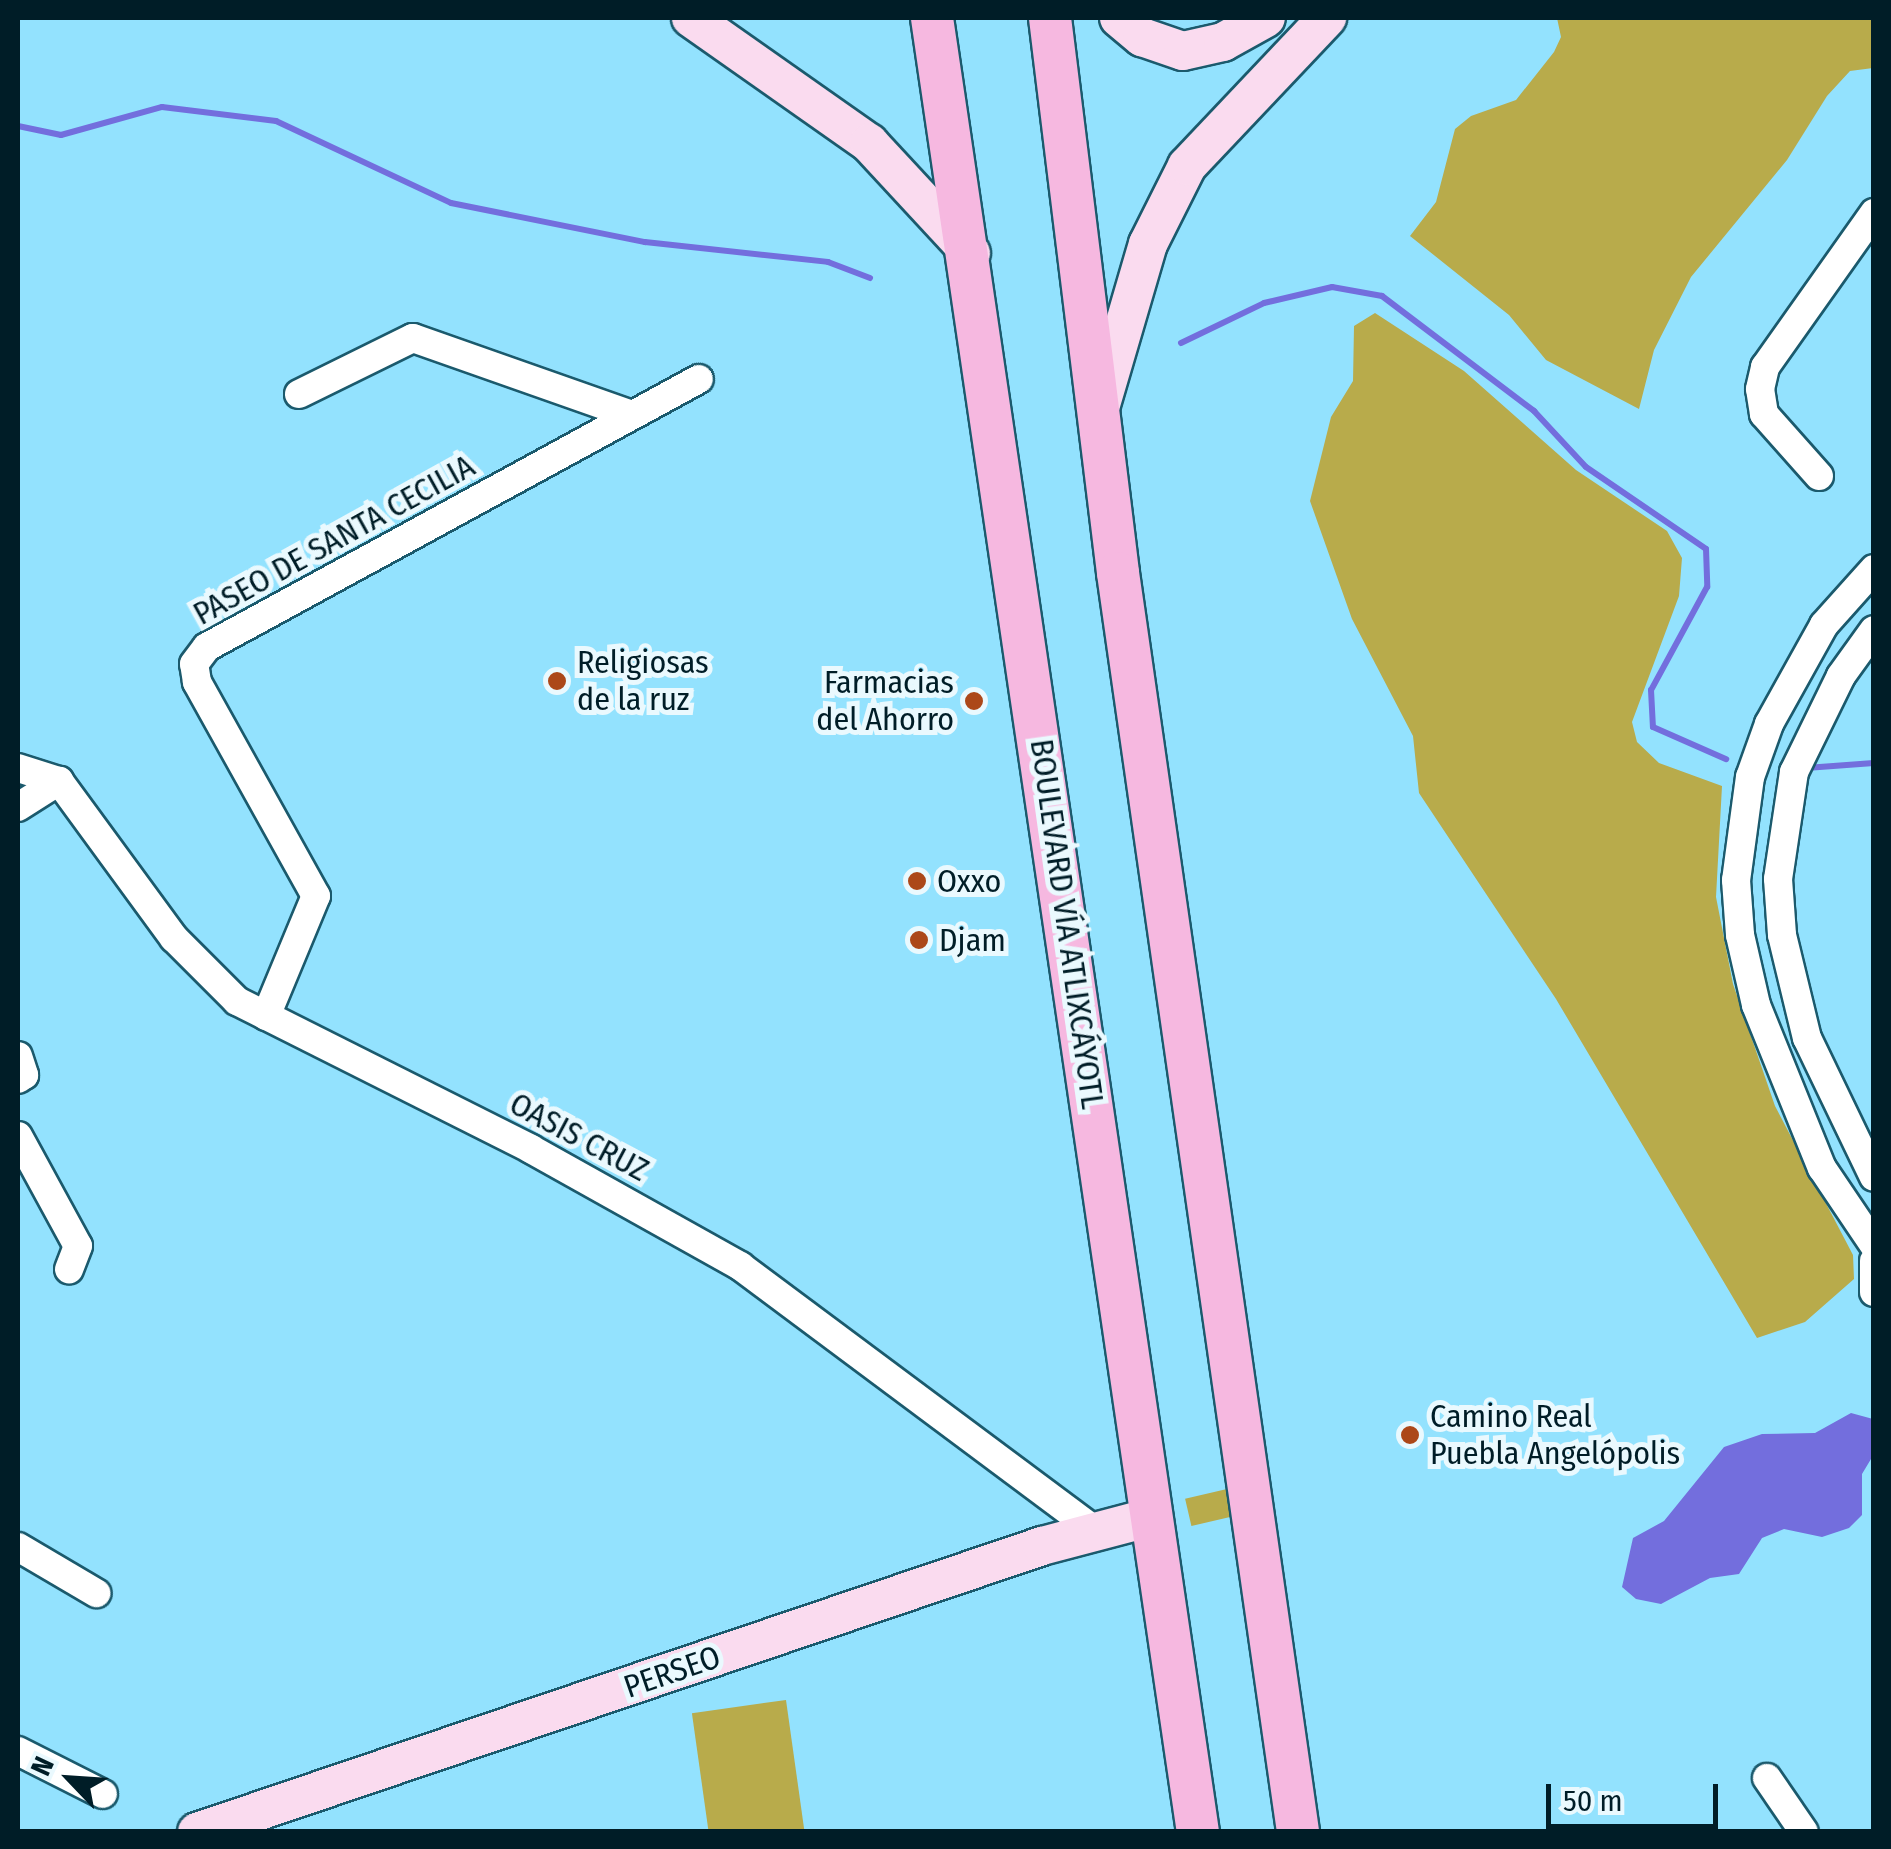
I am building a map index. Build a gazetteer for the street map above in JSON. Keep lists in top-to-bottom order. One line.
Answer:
{"streets":{"main road":["BOULEVARD VÍA ATLIXCÁYOTL","PERSEO"],"street":["PASEO DE SANTA CECILIA","OASIS CRUZ"]},"crossings":[["PASEO DE SANTA CECILIA","OASIS CRUZ"],["BOULEVARD VÍA ATLIXCÁYOTL","PERSEO"],["OASIS CRUZ","PERSEO"]],"places":["Religiosas de la ruz","Farmacias del Ahorro","Oxxo","Djam","Camino Real Puebla Angelópolis"],"scale_bar":"50 m","north":"top left"}
